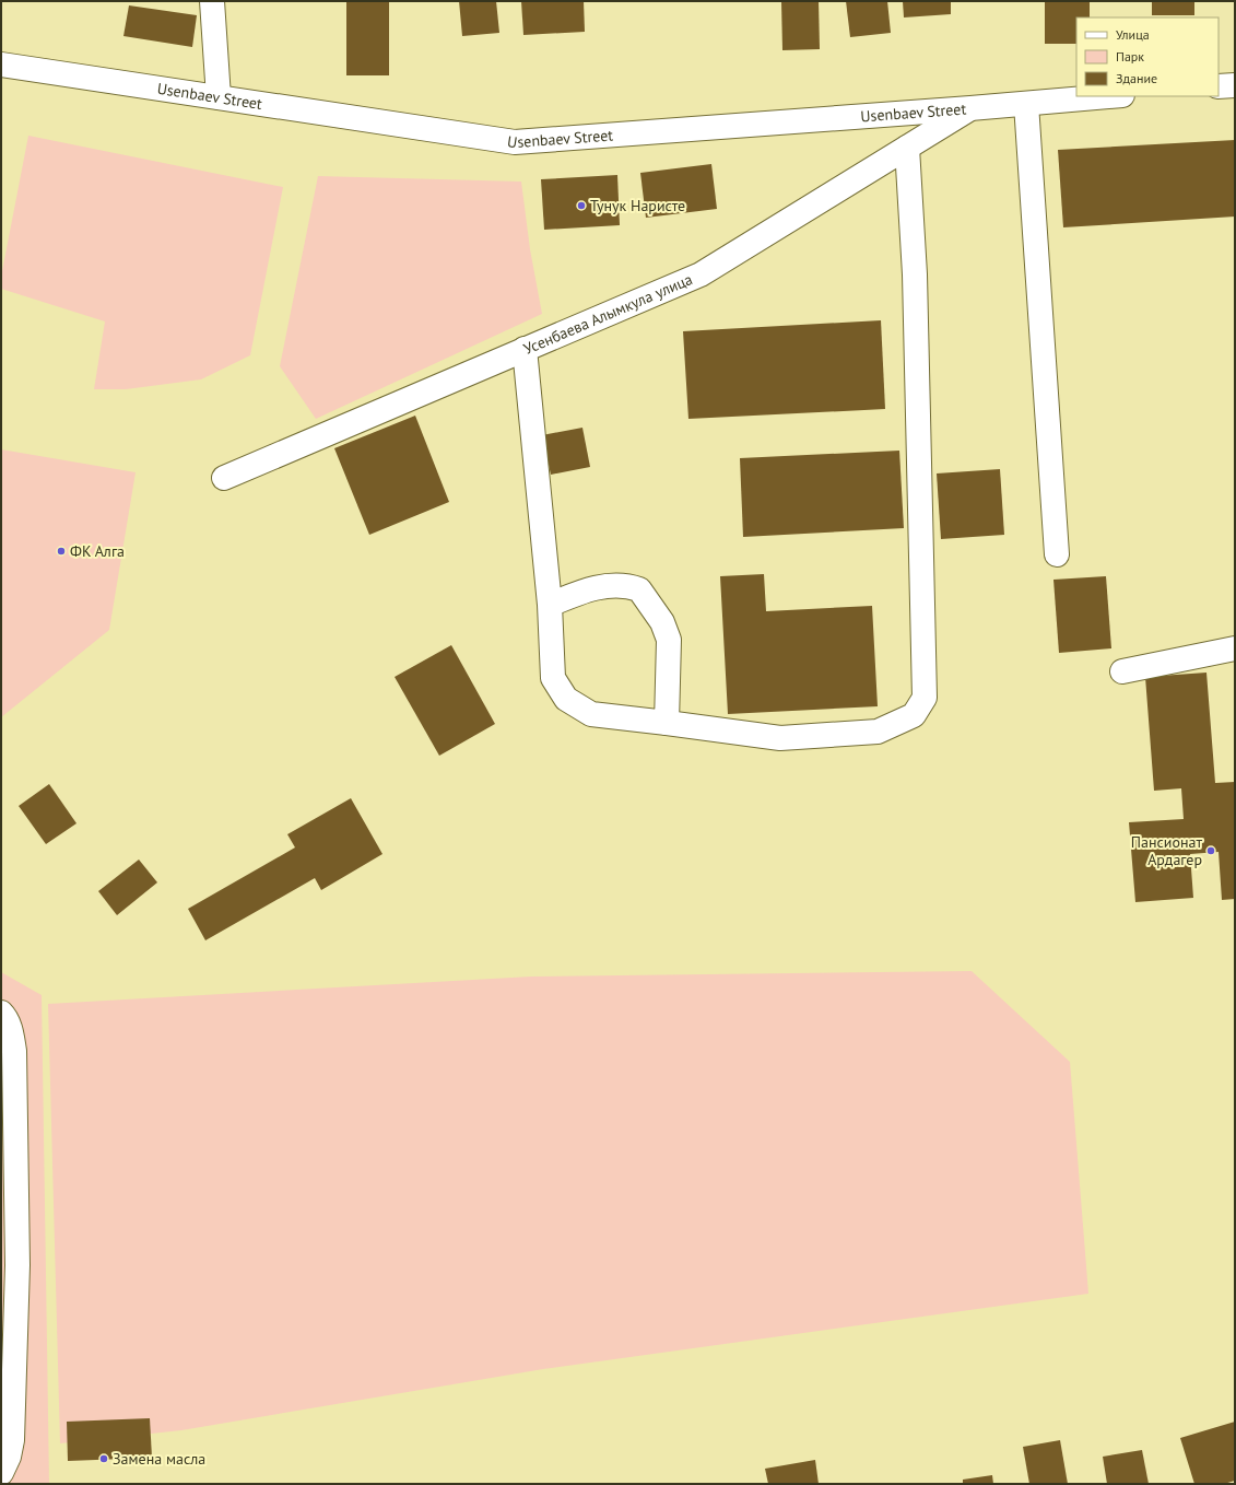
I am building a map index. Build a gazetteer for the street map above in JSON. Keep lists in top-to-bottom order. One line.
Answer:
{"streets":{"street":["Usenbaev Street","Усенбаева Алымкула улица"]},"crossings":[["Usenbaev Street","Усенбаева Алымкула улица"]],"places":["Тунук Наристе","ФК Алга","Пансионат Ардагер","Замена масла"],"legend":["Улица","Парк","Здание"]}
